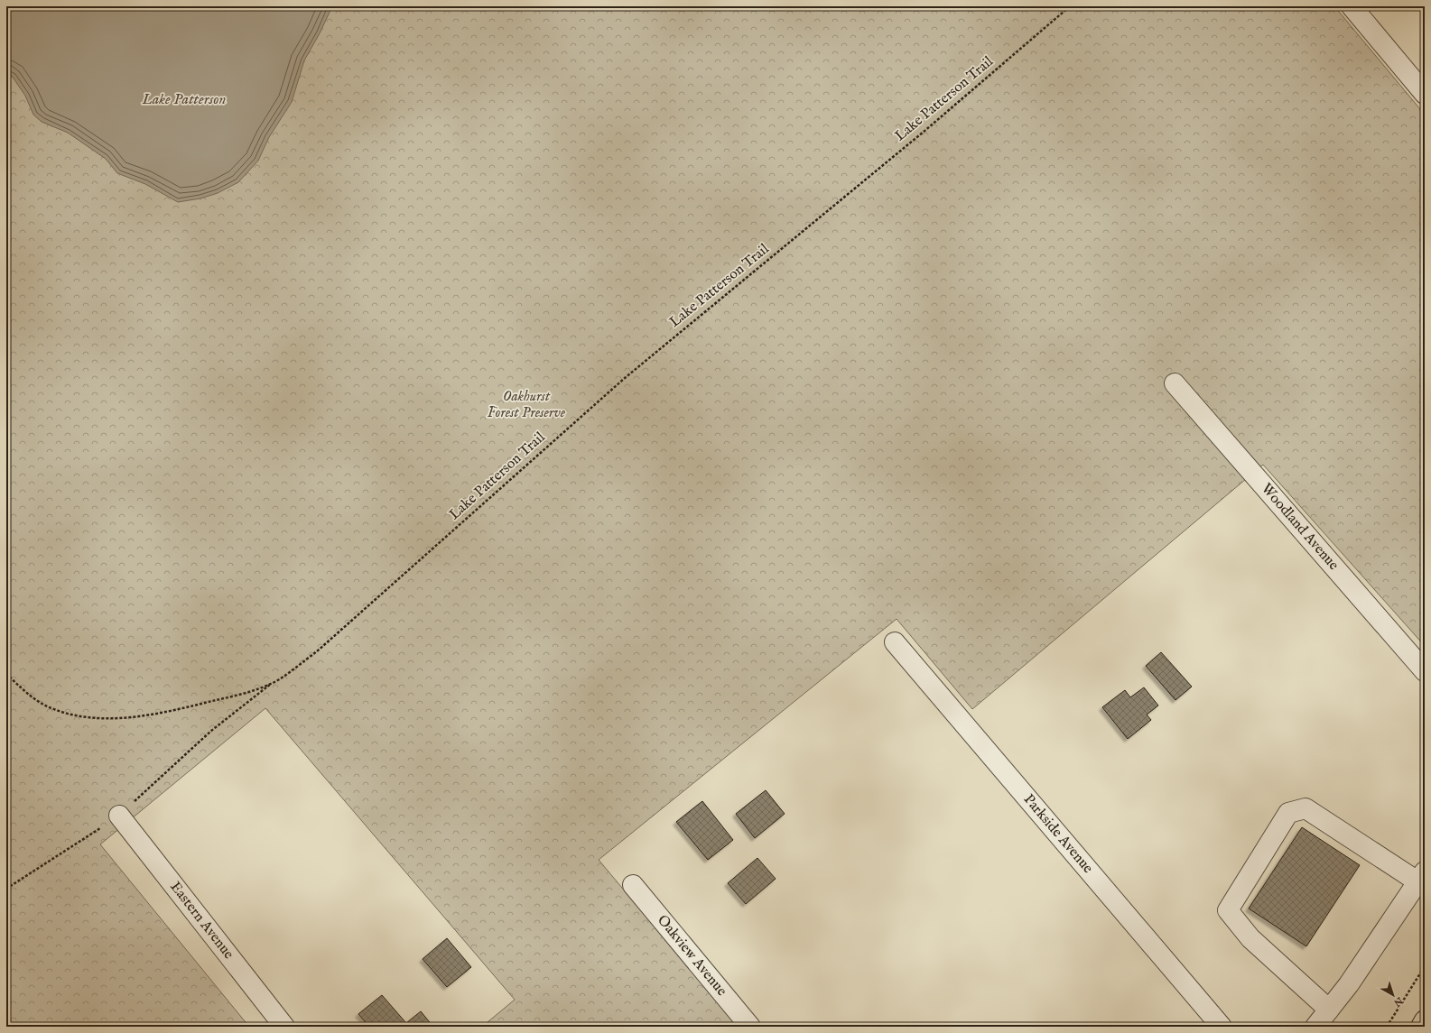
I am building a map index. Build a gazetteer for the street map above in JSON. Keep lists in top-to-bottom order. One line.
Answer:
{"streets":{"street":["Woodland Avenue","Parkside Avenue","Eastern Avenue","Oakview Avenue"],"path":["Lake Patterson Trail"]},"water":["Lake Patterson"],"parks":["Oakhurst Forest Preserve"],"north":"bottom right"}
